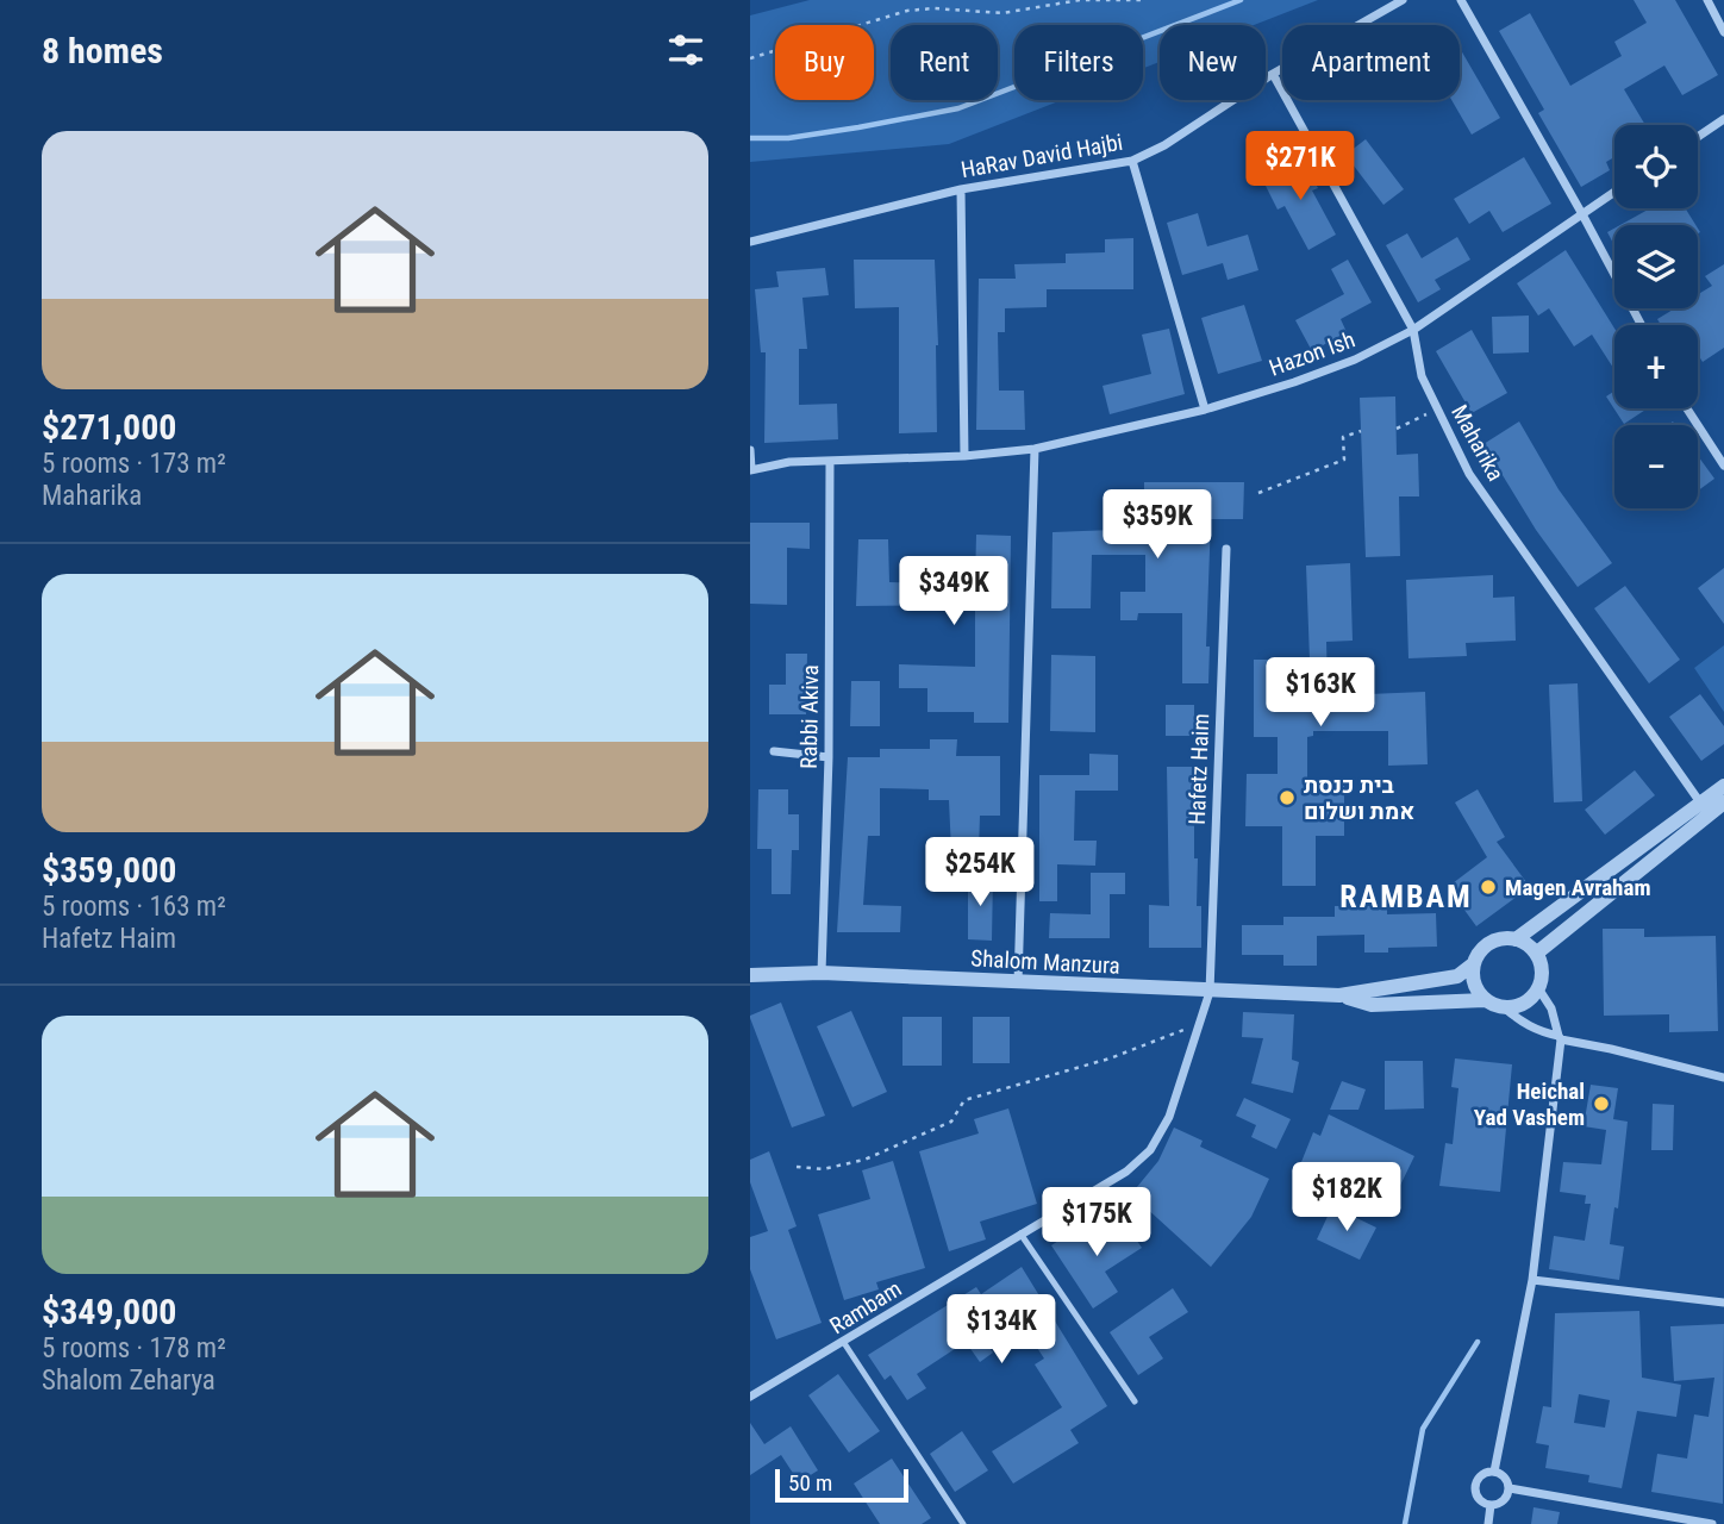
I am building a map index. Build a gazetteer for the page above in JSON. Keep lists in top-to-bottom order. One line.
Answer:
{"streets":{"street":["HaRav David Hajbi","Hazon Ish","Maharika","Rabbi Akiva","Hafetz Haim","Shalom Manzura","Rambam"]},"crossings":[["HaRav David Hajbi","Maharika"],["Hazon Ish","Maharika"],["Hazon Ish","Rabbi Akiva"],["Rabbi Akiva","Shalom Manzura"],["Hafetz Haim","Shalom Manzura"],["Hafetz Haim","Rambam"],["Shalom Manzura","Rambam"]],"districts":["RAMBAM"],"places":["בית כנסת אמת ושלום","Magen Avraham","Heichal Yad Vashem"],"scale_bar":"50 m","page":{"heading":"8 homes","chip":["Buy","Rent","Filters","New","Apartment"],"list":[{"name":"$271,000","note":"5 rooms · 173 m² · Maharika"},{"name":"$359,000","note":"5 rooms · 163 m² · Hafetz Haim"},{"name":"$349,000","note":"5 rooms · 178 m² · Shalom Zeharya"}],"map_buttons":["+","−"],"price":["$271K","$359K","$349K","$163K","$254K","$182K","$175K","$134K"],"scale":"50 m"}}
